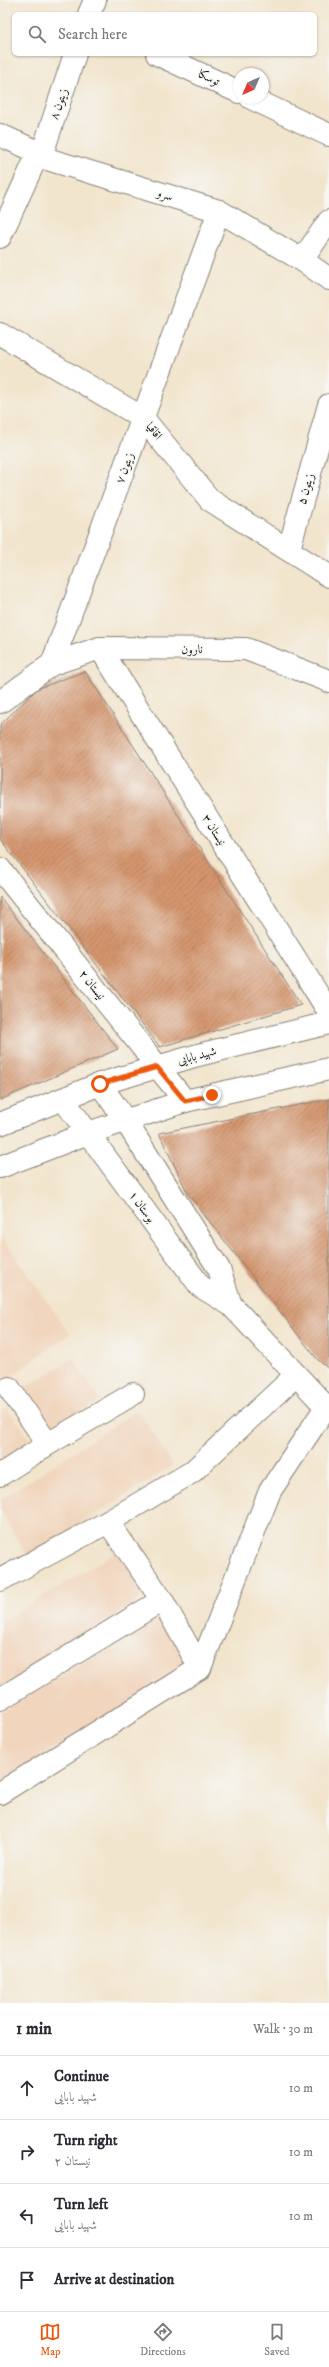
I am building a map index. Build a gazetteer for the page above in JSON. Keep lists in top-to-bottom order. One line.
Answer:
{"streets":{"street":["توسکا","زیتون ۸","سرو","اقاقیا","زیتون ۷","زیتون ۵","نارون","نیستان ۳","نیستان ۲","شهید بابایی","بوستان ۱"]},"crossings":[["زیتون ۸","سرو"],["سرو","زیتون ۷"],["اقاقیا","زیتون ۷"],["اقاقیا","زیتون ۵"],["زیتون ۷","نارون"],["نارون","نیستان ۳"],["نیستان ۲","شهید بابایی"],["شهید بابایی","بوستان ۱"]],"north":"bottom left","page":{"search":"Search here","heading":["1 min","Walk · 30 m"],"list":[["Continue","شهید بابایی","10 m"],["Turn right","نیستان ۲","10 m"],["Turn left","شهید بابایی","10 m"],"Arrive at destination"],"nav":["Map","Directions","Saved"]}}
